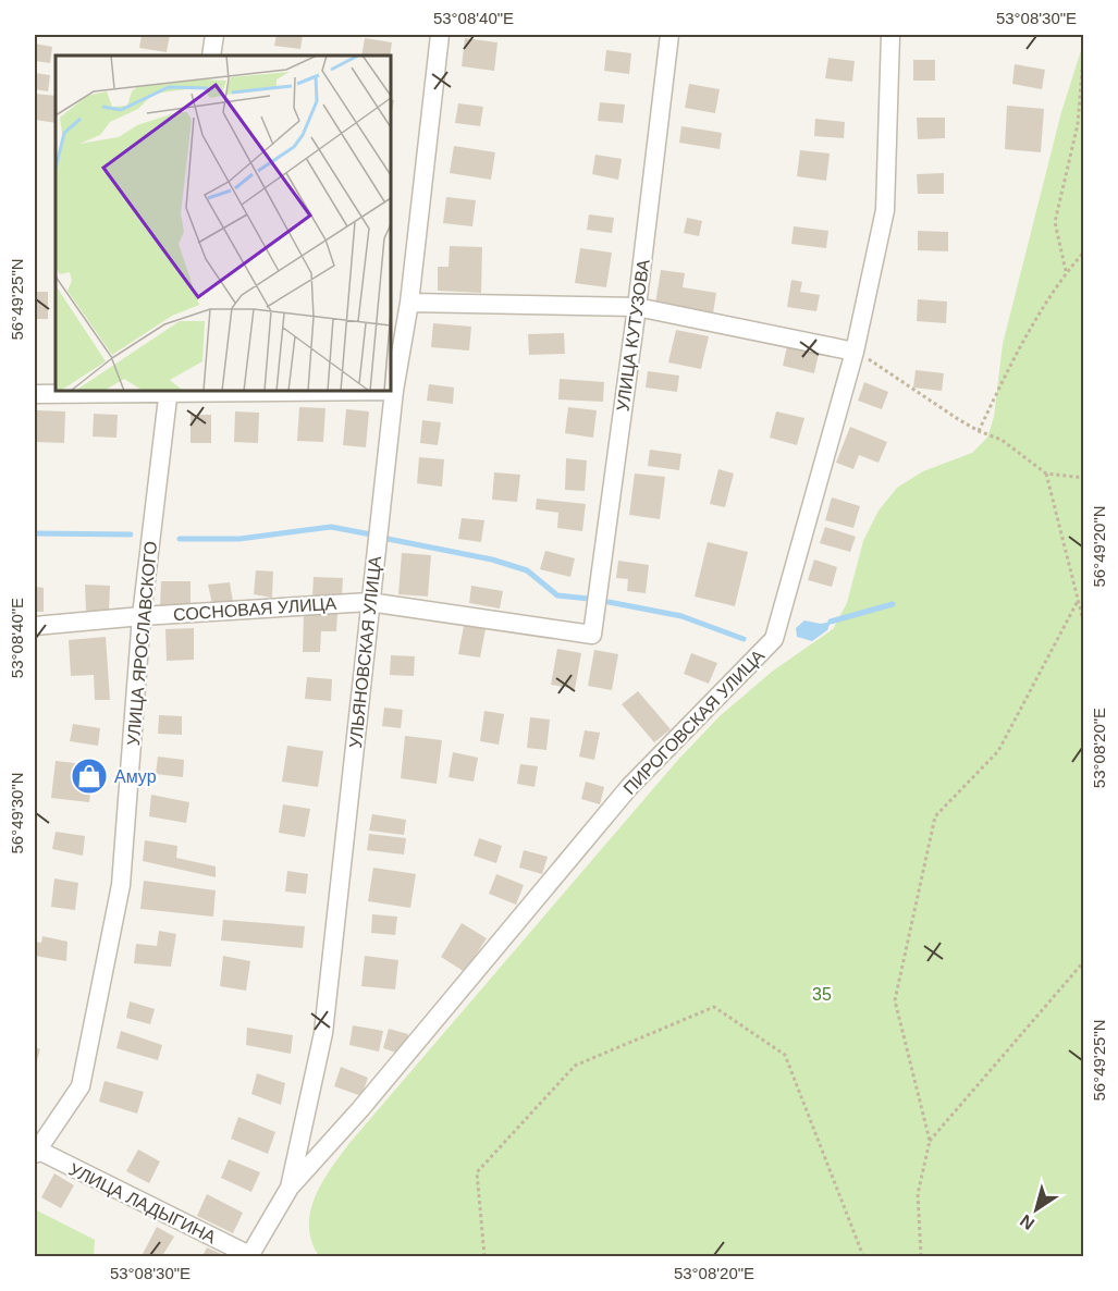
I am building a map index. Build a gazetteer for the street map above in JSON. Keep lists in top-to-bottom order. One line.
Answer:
{"streets":{"street":["УЛИЦА КУТУЗОВА","СОСНОВАЯ УЛИЦА","УЛИЦА ЯРОСЛАВСКОГО","УЛЬЯНОВСКАЯ УЛИЦА","ПИРОГОВСКАЯ УЛИЦА","УЛИЦА ЛАДЫГИНА"]},"crossings":[["УЛИЦА КУТУЗОВА","СОСНОВАЯ УЛИЦА"],["СОСНОВАЯ УЛИЦА","УЛИЦА ЯРОСЛАВСКОГО"],["СОСНОВАЯ УЛИЦА","УЛЬЯНОВСКАЯ УЛИЦА"],["УЛИЦА ЯРОСЛАВСКОГО","УЛИЦА ЛАДЫГИНА"],["УЛЬЯНОВСКАЯ УЛИЦА","ПИРОГОВСКАЯ УЛИЦА"],["УЛЬЯНОВСКАЯ УЛИЦА","УЛИЦА ЛАДЫГИНА"]],"parks":["35"],"places":{"shop":["Амур"]},"north":"bottom left","coordinates":["53°08'40\"E","53°08'30\"E","56°49'25\"N","56°49'20\"N","53°08'20\"E","56°49'30\"N"]}
